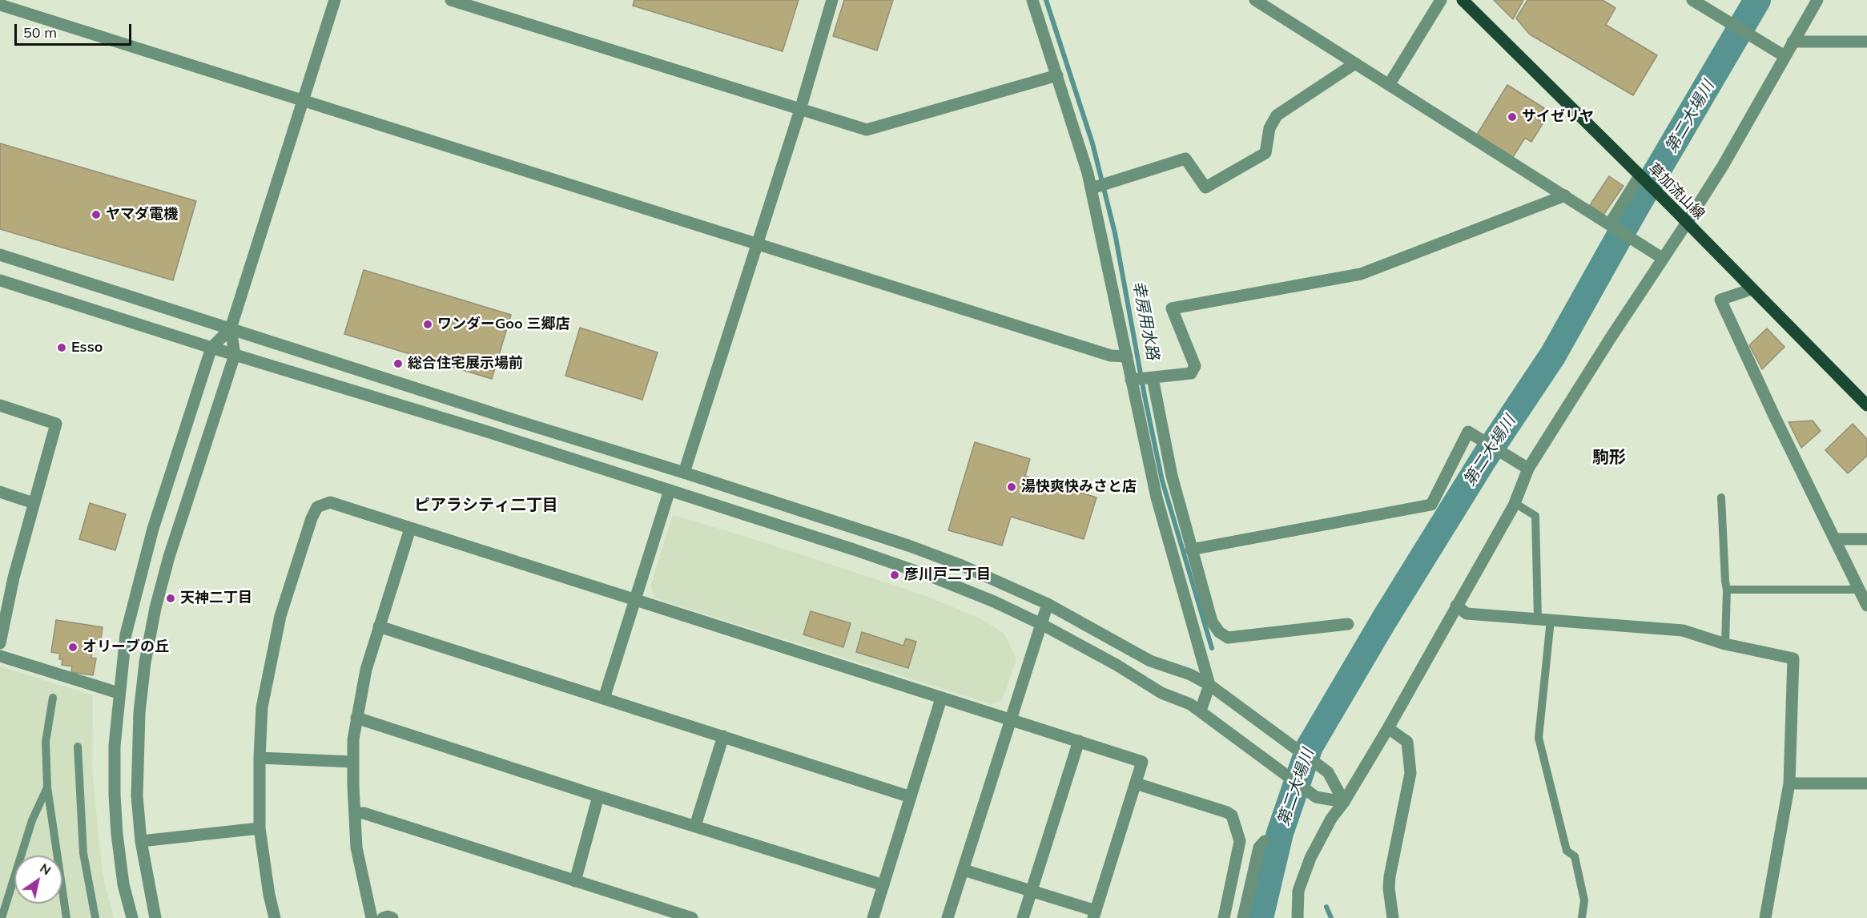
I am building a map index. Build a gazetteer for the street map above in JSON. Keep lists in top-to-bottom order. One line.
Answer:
{"streets":{"main road":["草加流山線"]},"districts":["駒形","ピアラシティ二丁目"],"water":["第二大場川","幸房用水路"],"places":["サイゼリヤ","ヤマダ電機","ワンダーGoo 三郷店","Esso","総合住宅展示場前","湯快爽快みさと店","彦川戸二丁目","天神二丁目","オリーブの丘"],"scale_bar":"50 m","north":"top right"}
